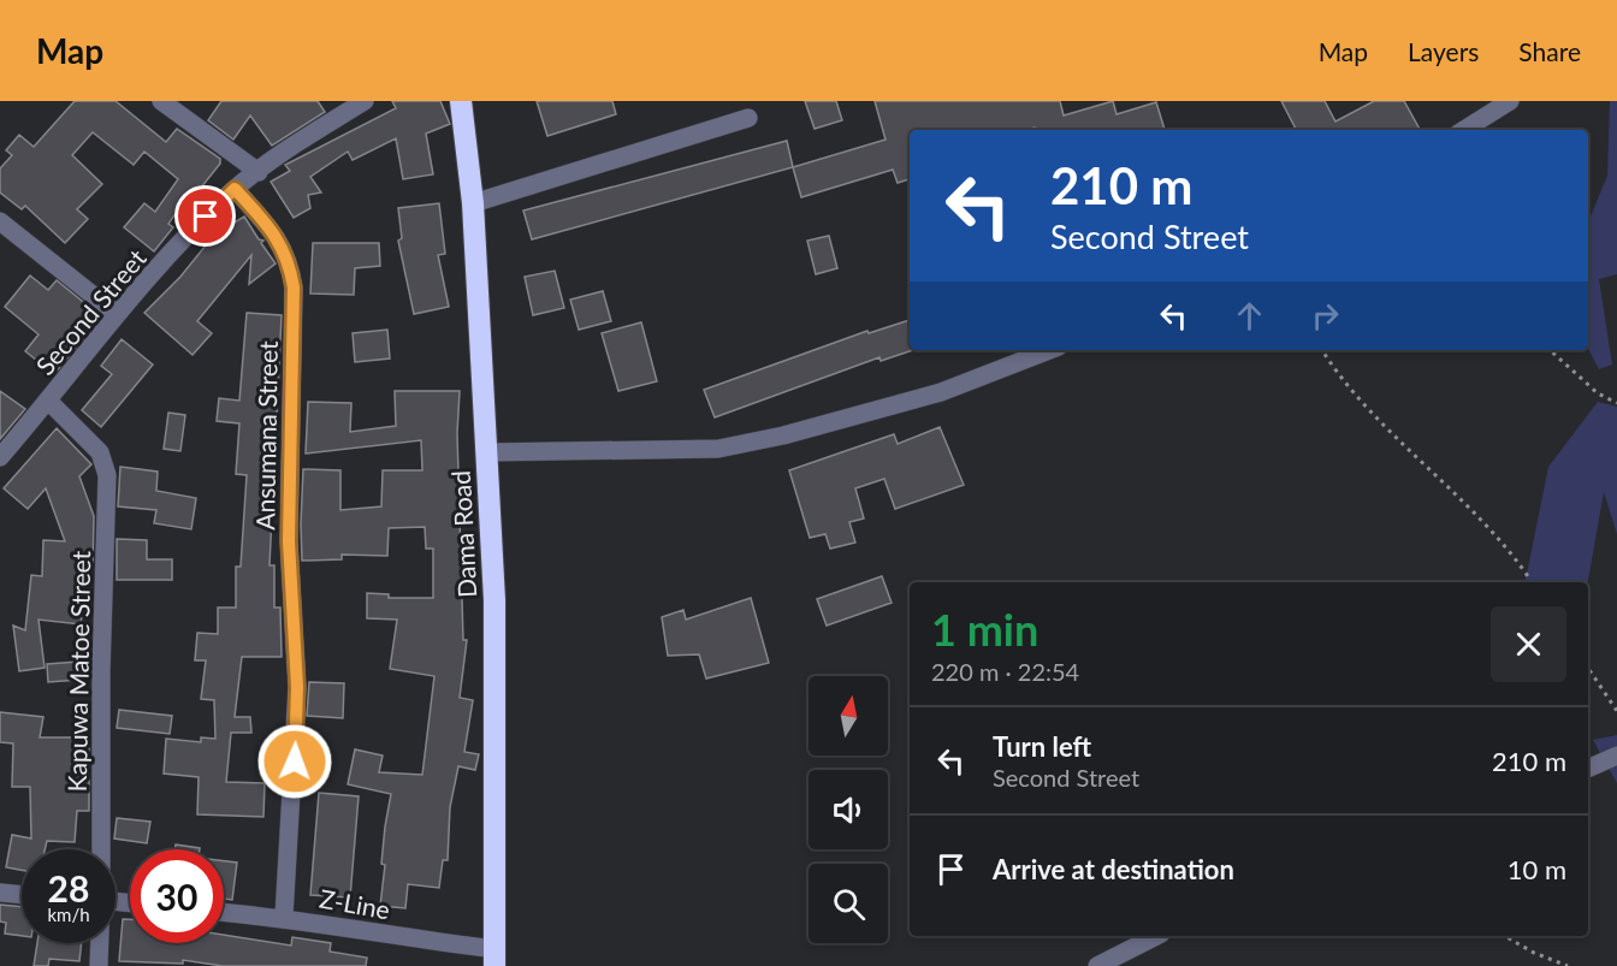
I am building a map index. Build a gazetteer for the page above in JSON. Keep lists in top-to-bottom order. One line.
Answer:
{"streets":{"highway":["Dama Road"],"street":["Second Street","Ansumana Street","Kapuwa Matoe Street","Z-Line"]},"crossings":[["Second Street","Ansumana Street"],["Second Street","Kapuwa Matoe Street"],["Ansumana Street","Z-Line"],["Dama Road","Z-Line"]],"north":"top","page":{"header":"Map","nav":["Map","Layers","Share"],"turn":["210 m","Second Street"],"heading":["1 min","220 m · 22:54"],"list":[{"name":"Turn left","note":"Second Street","value":"210 m"},{"name":"Arrive at destination","value":"10 m"}],"speed":"28 km/h","limit":"30"}}
